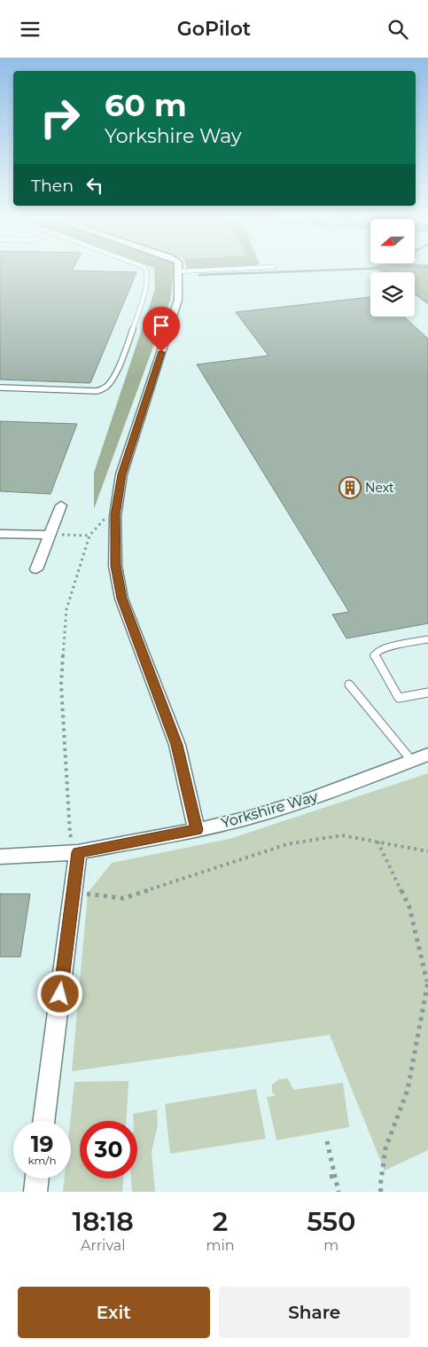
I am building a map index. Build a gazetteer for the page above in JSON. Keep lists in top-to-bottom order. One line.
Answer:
{"streets":{"street":["Yorkshire Way"]},"places":{"building":["Next"]},"north":"left","page":{"header":"GoPilot","turn":["60 m","Yorkshire Way"],"then":"Then","speed":"19 km/h","limit":"30","eta":["18:18","Arrival","2","min","550","m"],"buttons":["Exit","Share"]}}
